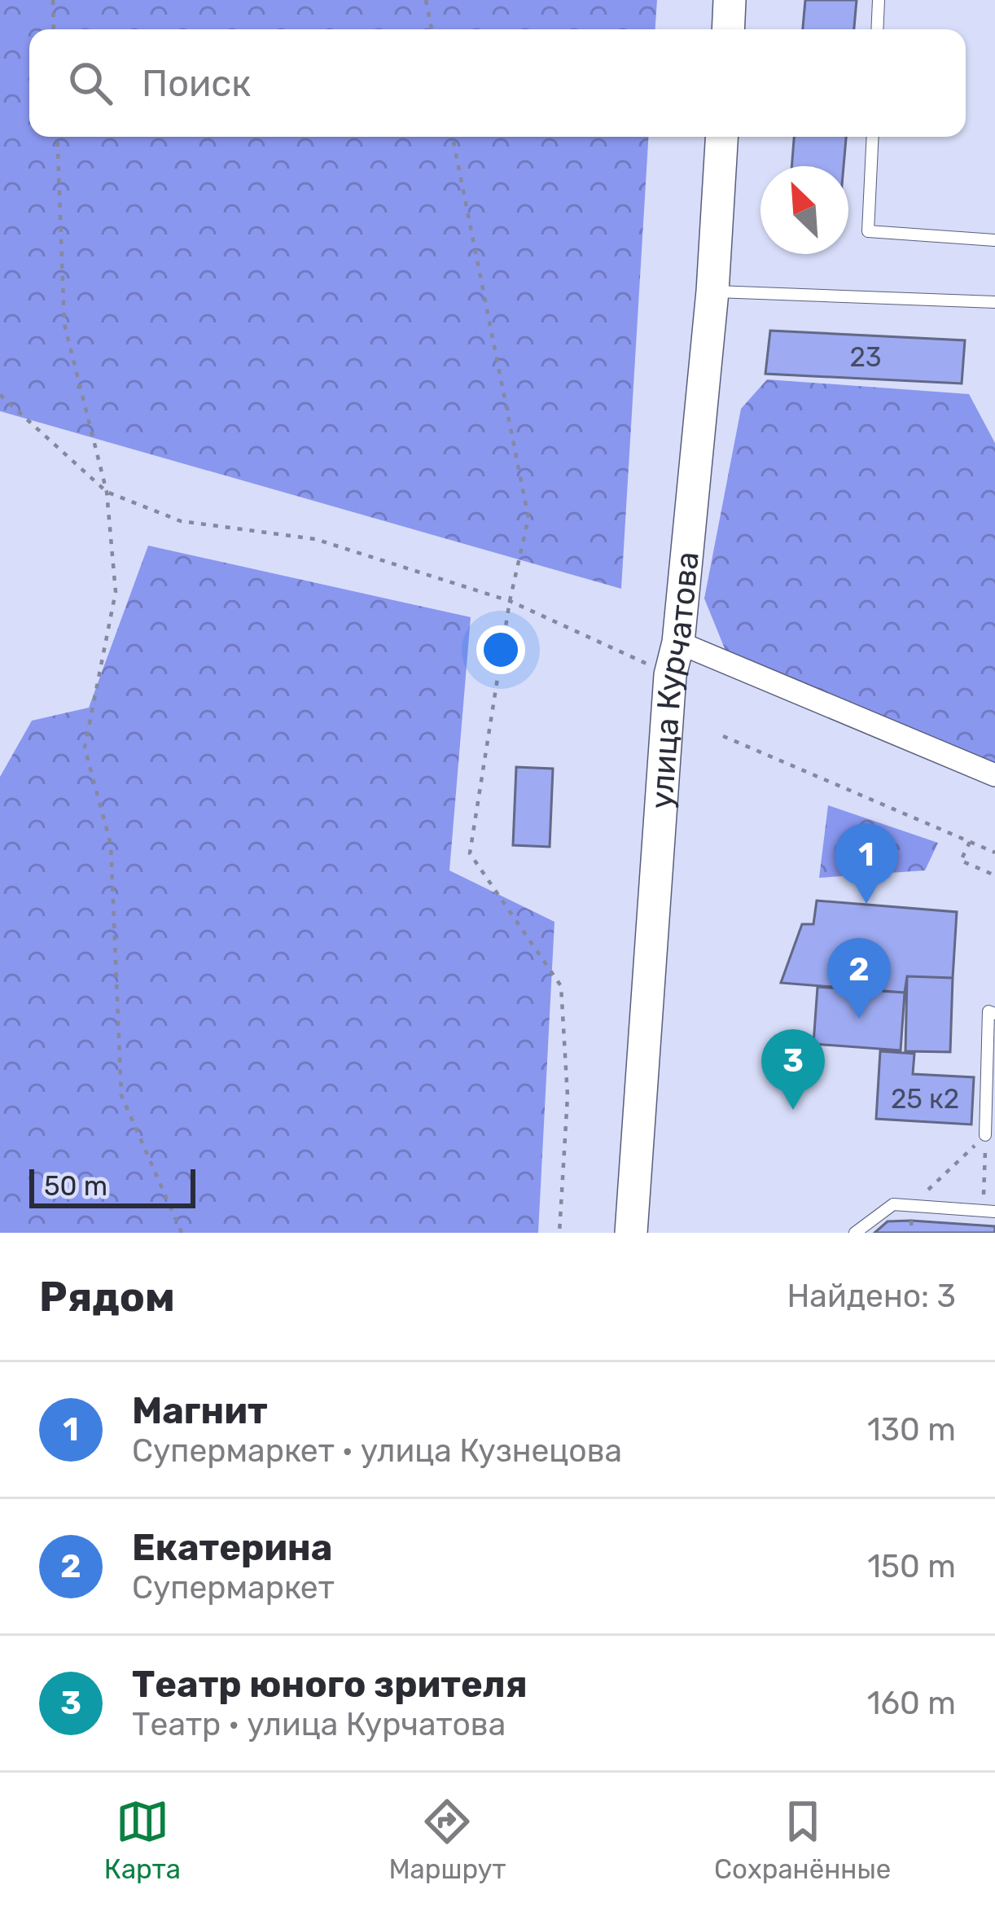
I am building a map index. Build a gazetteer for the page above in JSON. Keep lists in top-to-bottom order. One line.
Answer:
{"streets":{"main road":["улица Курчатова"]},"house_numbers":["23","25 к2"],"scale_bar":"50 m","north":"top left","page":{"search":"Поиск","pins":["1","2","3"],"scale":"50 m","heading":["Рядом","Найдено: 3"],"list":[{"mark":"1","name":"Магнит","note":"Супермаркет · улица Кузнецова","value":"130 m"},{"mark":"2","name":"Екатерина","note":"Супермаркет","value":"150 m"},{"mark":"3","name":"Театр юного зрителя","note":"Театр · улица Курчатова","value":"160 m"}],"nav":["Карта","Маршрут","Сохранённые"]}}
